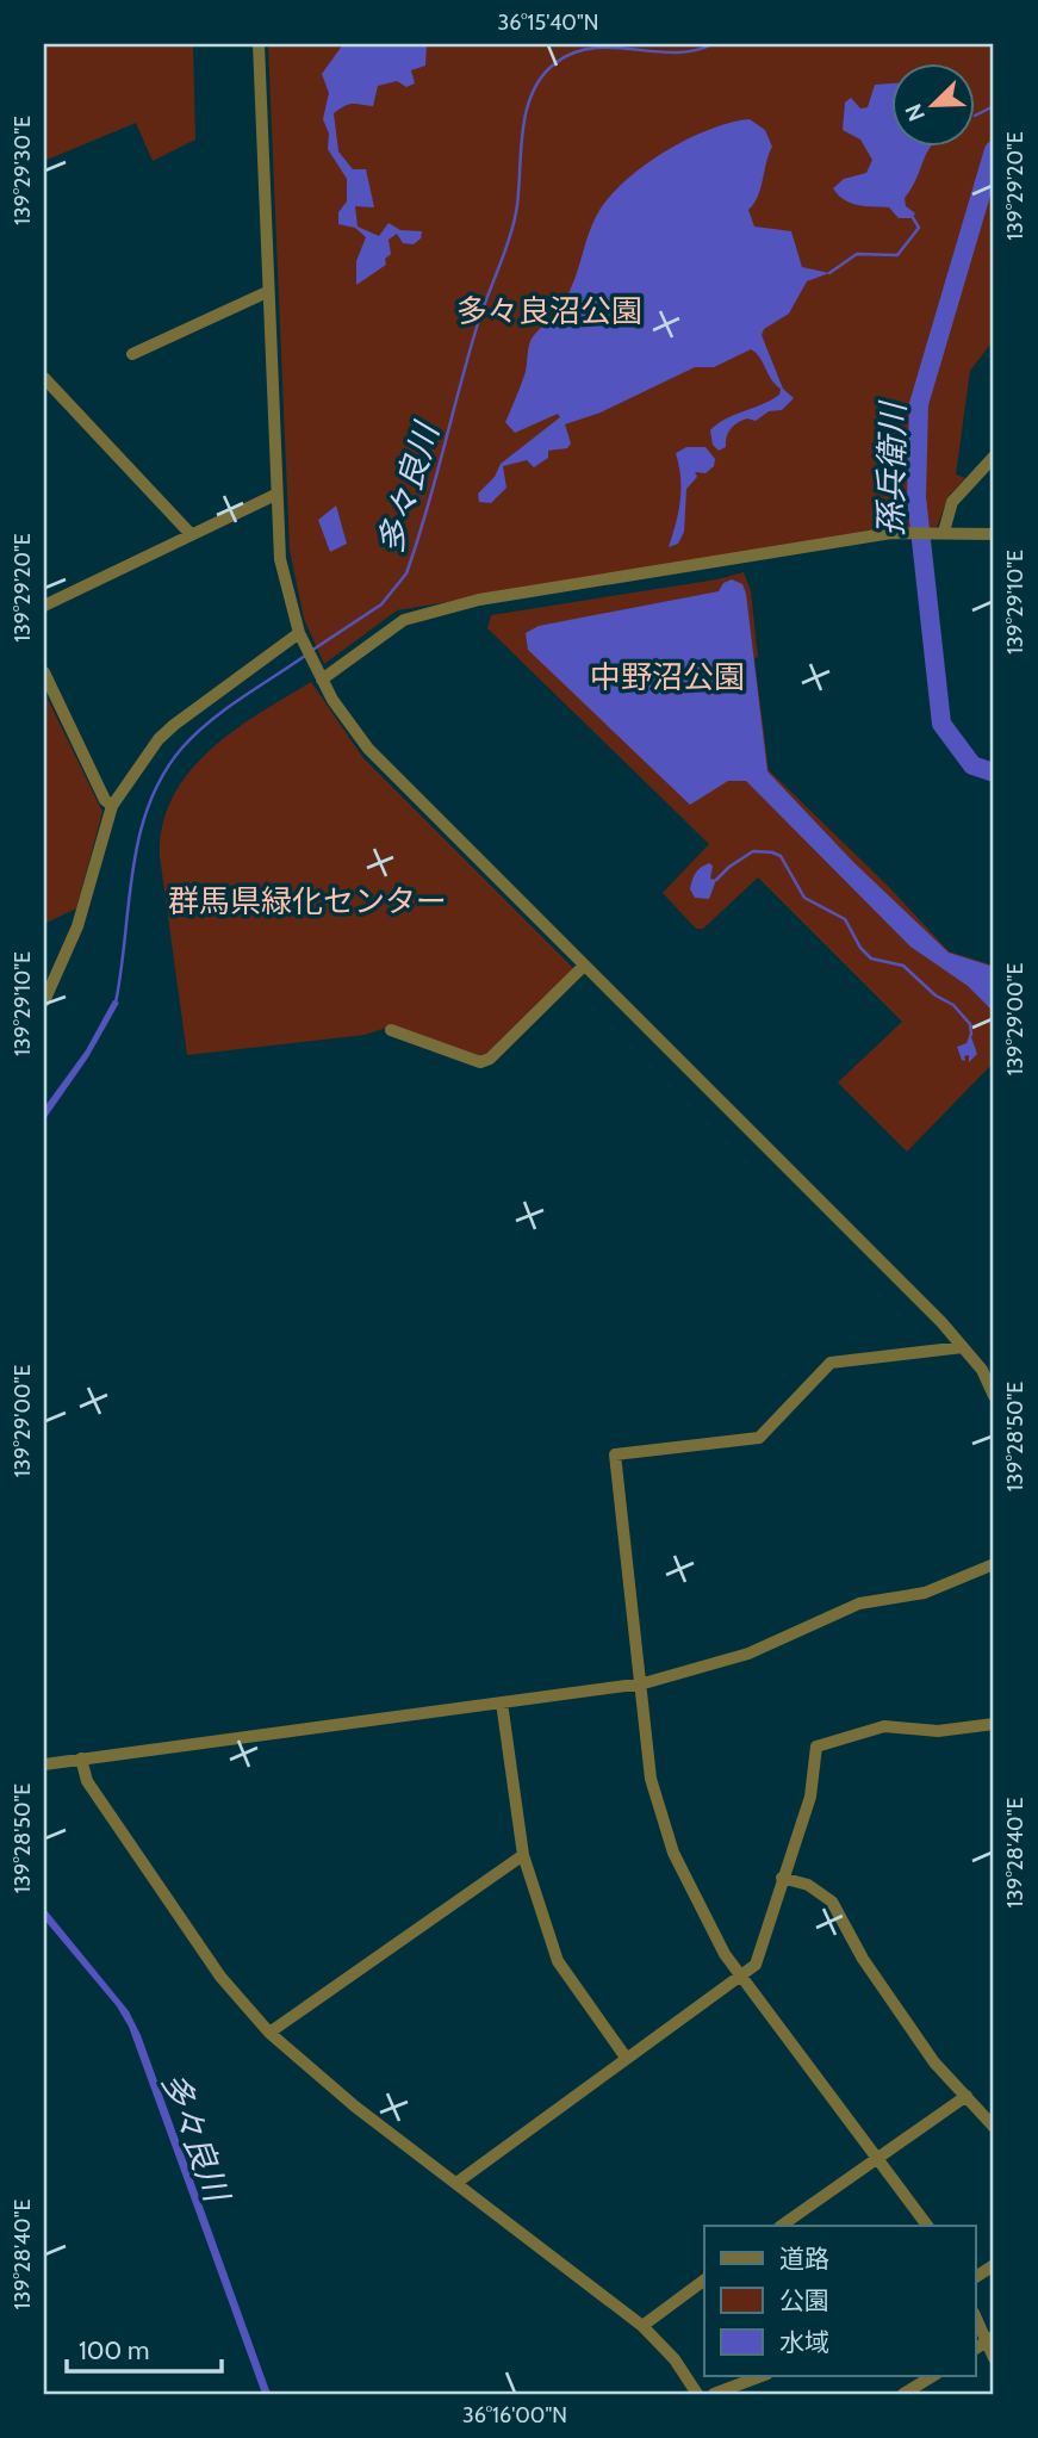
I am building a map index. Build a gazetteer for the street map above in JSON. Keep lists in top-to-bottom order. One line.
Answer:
{"water":["孫兵衛川","多々良川"],"parks":["多々良沼公園","中野沼公園","群馬県緑化センター"],"legend":["道路","公園","水域"],"scale_bar":"100 m","north":"bottom left","coordinates":["36°15'40\"N","139°29'30\"E","139°29'20\"E","139°29'10\"E","139°29'00\"E","139°28'50\"E","139°28'40\"E","36°16'00\"N"]}
